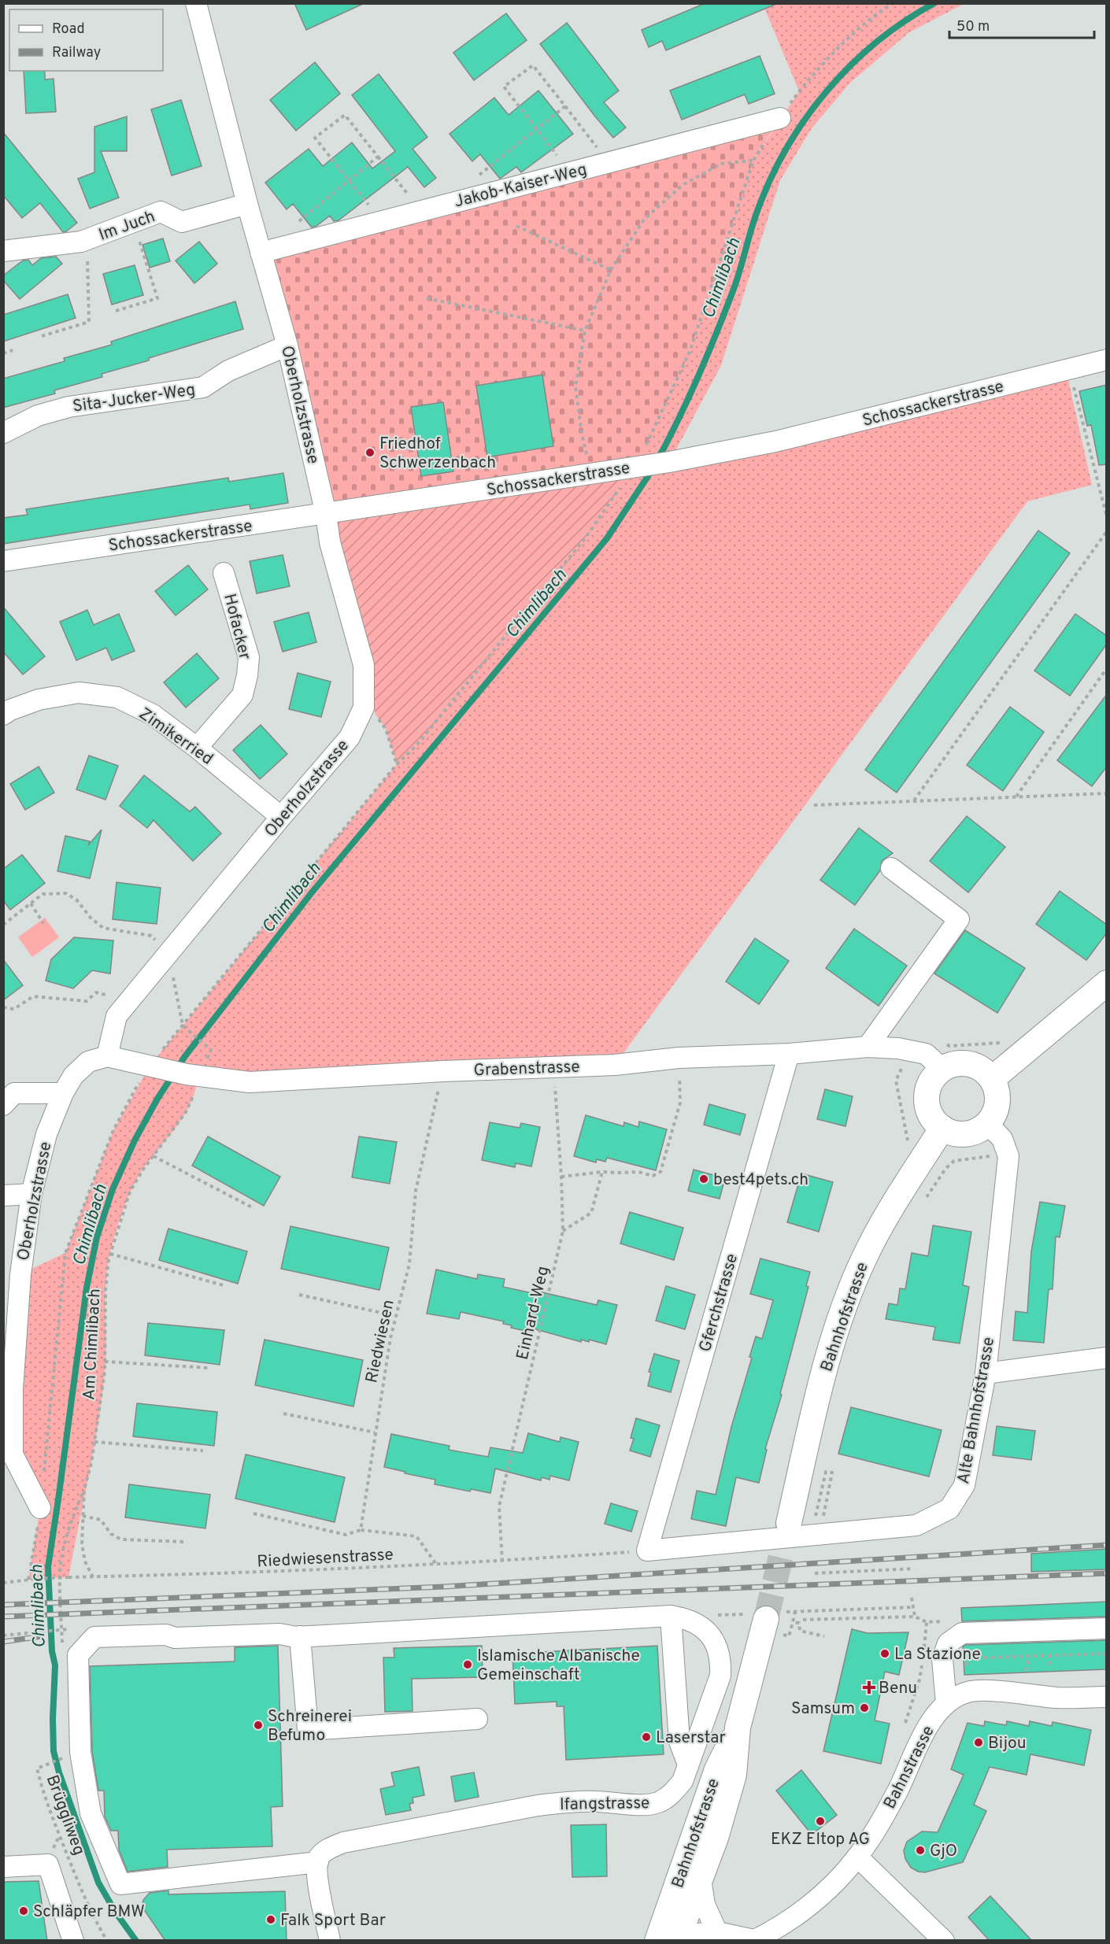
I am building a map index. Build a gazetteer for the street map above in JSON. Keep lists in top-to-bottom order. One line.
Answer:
{"streets":{"main road":["Bahnhofstrasse"],"street":["Jakob-Kaiser-Weg","Im Juch","Sita-Jucker-Weg","Schossackerstrasse","Oberholzstrasse","Hofacker","Zimikerried","Grabenstrasse","Gferchstrasse","Alte Bahnhofstrasse","Bahnstrasse","Ifangstrasse"],"path":["Einhard-Weg","Riedwiesen","Am Chimlibach","Riedwiesenstrasse","Brüggliweg"]},"crossings":[["Jakob-Kaiser-Weg","Oberholzstrasse"],["Im Juch","Oberholzstrasse"],["Sita-Jucker-Weg","Oberholzstrasse"],["Schossackerstrasse","Oberholzstrasse"],["Oberholzstrasse","Zimikerried"],["Oberholzstrasse","Grabenstrasse"],["Hofacker","Zimikerried"],["Grabenstrasse","Gferchstrasse"],["Grabenstrasse","Einhard-Weg"],["Grabenstrasse","Bahnhofstrasse"],["Grabenstrasse","Riedwiesen"],["Grabenstrasse","Am Chimlibach"],["Grabenstrasse","Alte Bahnhofstrasse"],["Gferchstrasse","Alte Bahnhofstrasse"],["Gferchstrasse","Riedwiesenstrasse"],["Einhard-Weg","Riedwiesenstrasse"],["Bahnhofstrasse","Alte Bahnhofstrasse"],["Bahnhofstrasse","Bahnstrasse"],["Am Chimlibach","Riedwiesenstrasse"],["Alte Bahnhofstrasse","Riedwiesenstrasse"]],"water":["Chimlibach"],"places":{"other":["Friedhof Schwerzenbach","best4pets.ch","La Stazione","Islamische Albanische Gemeinschaft","Samsum","Schreinerei Befumo","Laserstar","Bijou","EKZ Eltop AG","GjO","Schläpfer BMW","Falk Sport Bar"],"health":["Benu"]},"legend":["Road","Railway"],"scale_bar":"50 m"}
